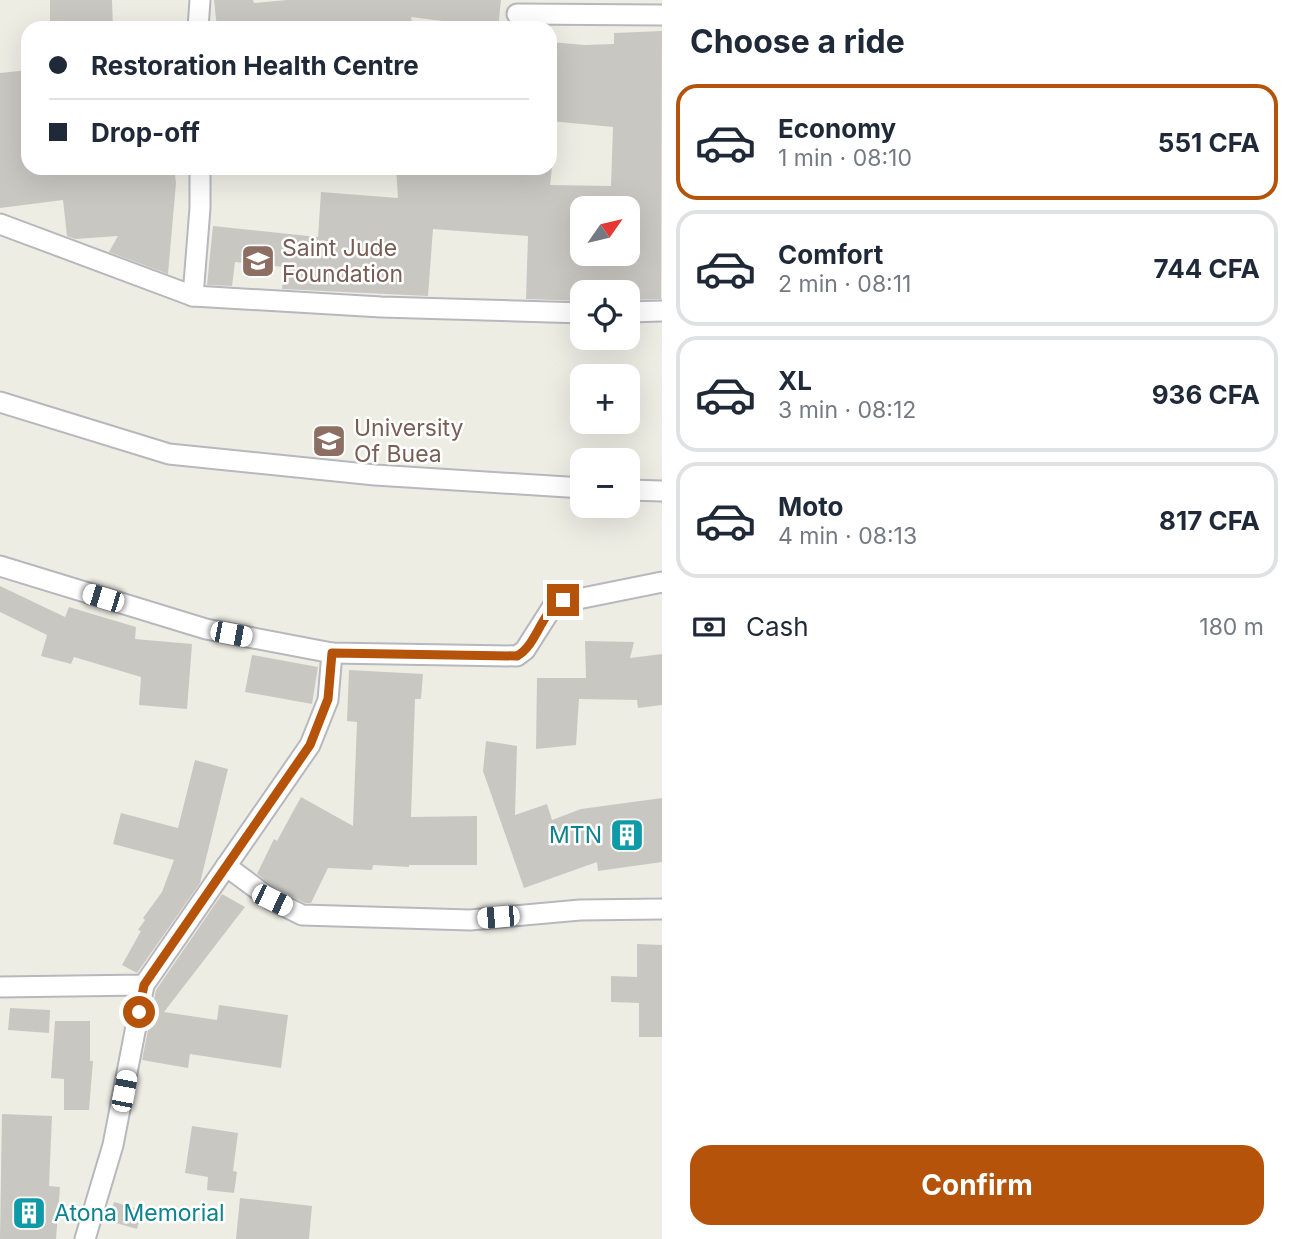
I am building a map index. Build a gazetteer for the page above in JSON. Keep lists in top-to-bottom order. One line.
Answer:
{"places":{"school or university":["Saint Jude Foundation","University Of Buea"],"building":["MTN","Atona Memorial"]},"north":"top right","page":{"heading":"Choose a ride","banner":["Restoration Health Centre","Drop-off"],"list":[{"name":"Economy","note":"1 min · 08:10","value":"551 CFA"},{"name":"Comfort","note":"2 min · 08:11","value":"744 CFA"},{"name":"XL","note":"3 min · 08:12","value":"936 CFA"},{"name":"Moto","note":"4 min · 08:13","value":"817 CFA"}],"map_buttons":["+","−"],"pay":["Cash","180 m"],"buttons":"Confirm"}}
